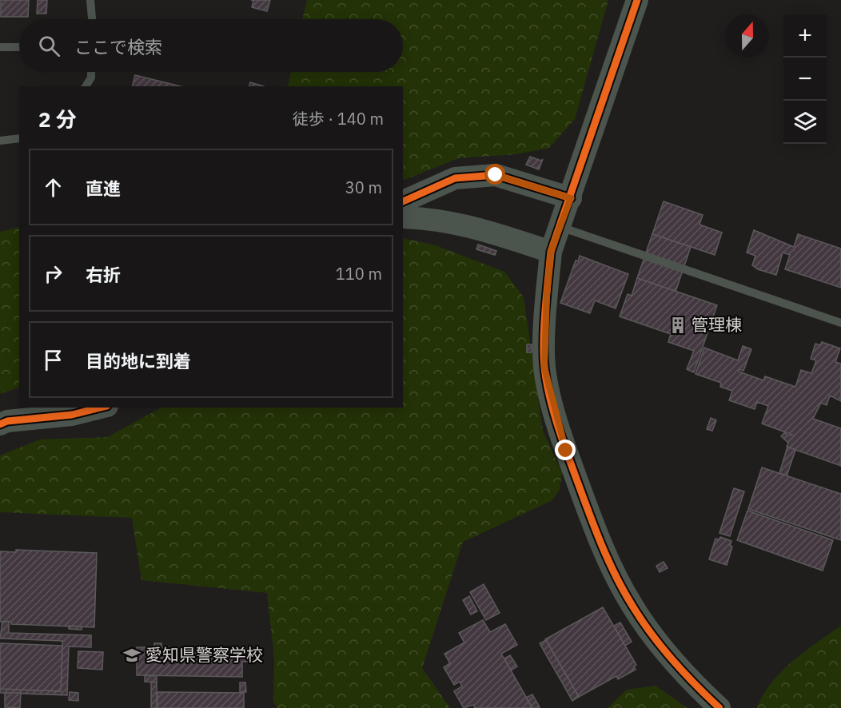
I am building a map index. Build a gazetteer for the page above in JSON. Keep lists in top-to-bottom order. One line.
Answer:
{"places":{"building":["管理棟"],"school or university":["愛知県警察学校"]},"north":"top","page":{"map_buttons":["+","−"],"search":"ここで検索","heading":["2 分","徒歩 · 140 m"],"list":[["直進","30 m"],["右折","110 m"],"目的地に到着"]}}
